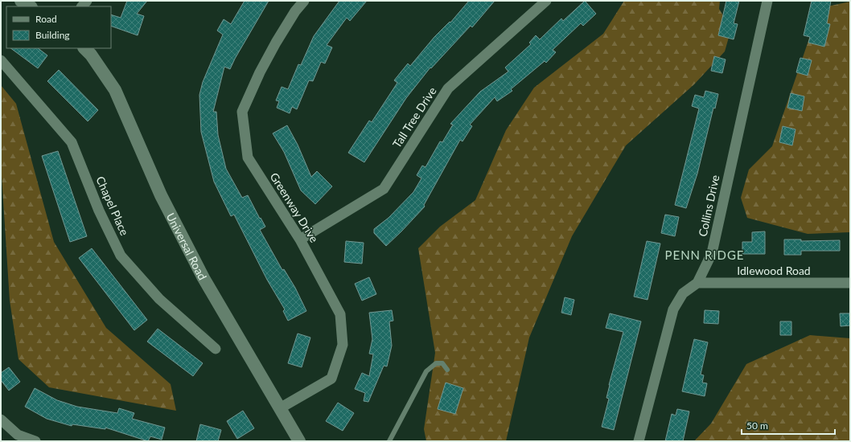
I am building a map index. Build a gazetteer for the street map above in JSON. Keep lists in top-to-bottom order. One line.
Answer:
{"streets":{"street":["Tall Tree Drive","Chapel Place","Collins Drive","Greenway Drive","Universal Road","Idlewood Road"]},"crossings":[["Tall Tree Drive","Greenway Drive"],["Collins Drive","Idlewood Road"],["Greenway Drive","Universal Road"]],"districts":["PENN RIDGE"],"legend":["Road","Building"],"scale_bar":"50 m"}
